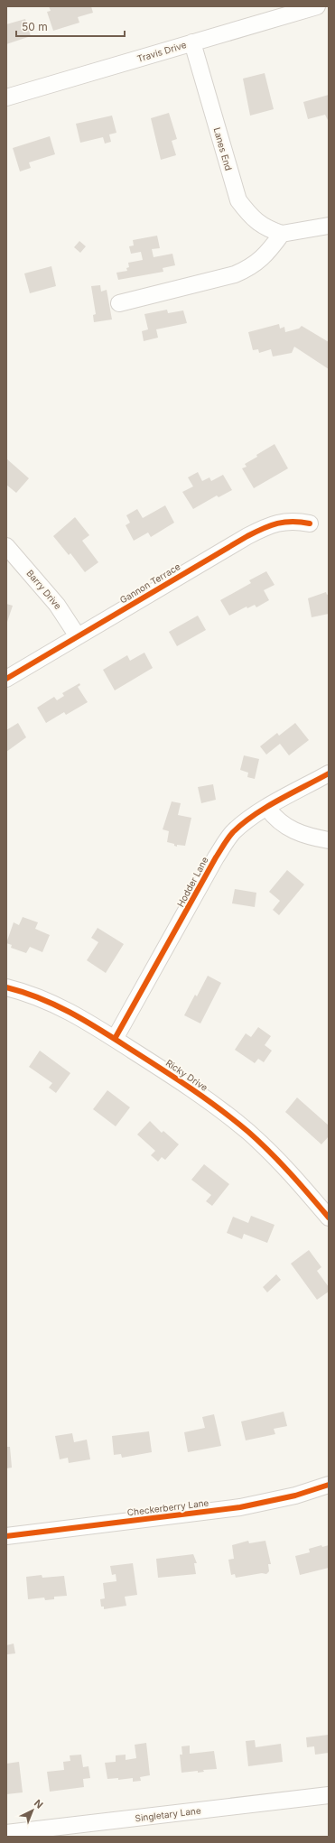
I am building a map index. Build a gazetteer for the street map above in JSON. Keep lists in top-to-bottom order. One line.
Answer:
{"streets":{"street":["Travis Drive","Lanes End","Gannon Terrace","Barry Drive","Hodder Lane","Ricky Drive","Checkerberry Lane","Singletary Lane"]},"crossings":[["Travis Drive","Lanes End"],["Gannon Terrace","Barry Drive"],["Hodder Lane","Ricky Drive"]],"scale_bar":"50 m","north":"top right"}
